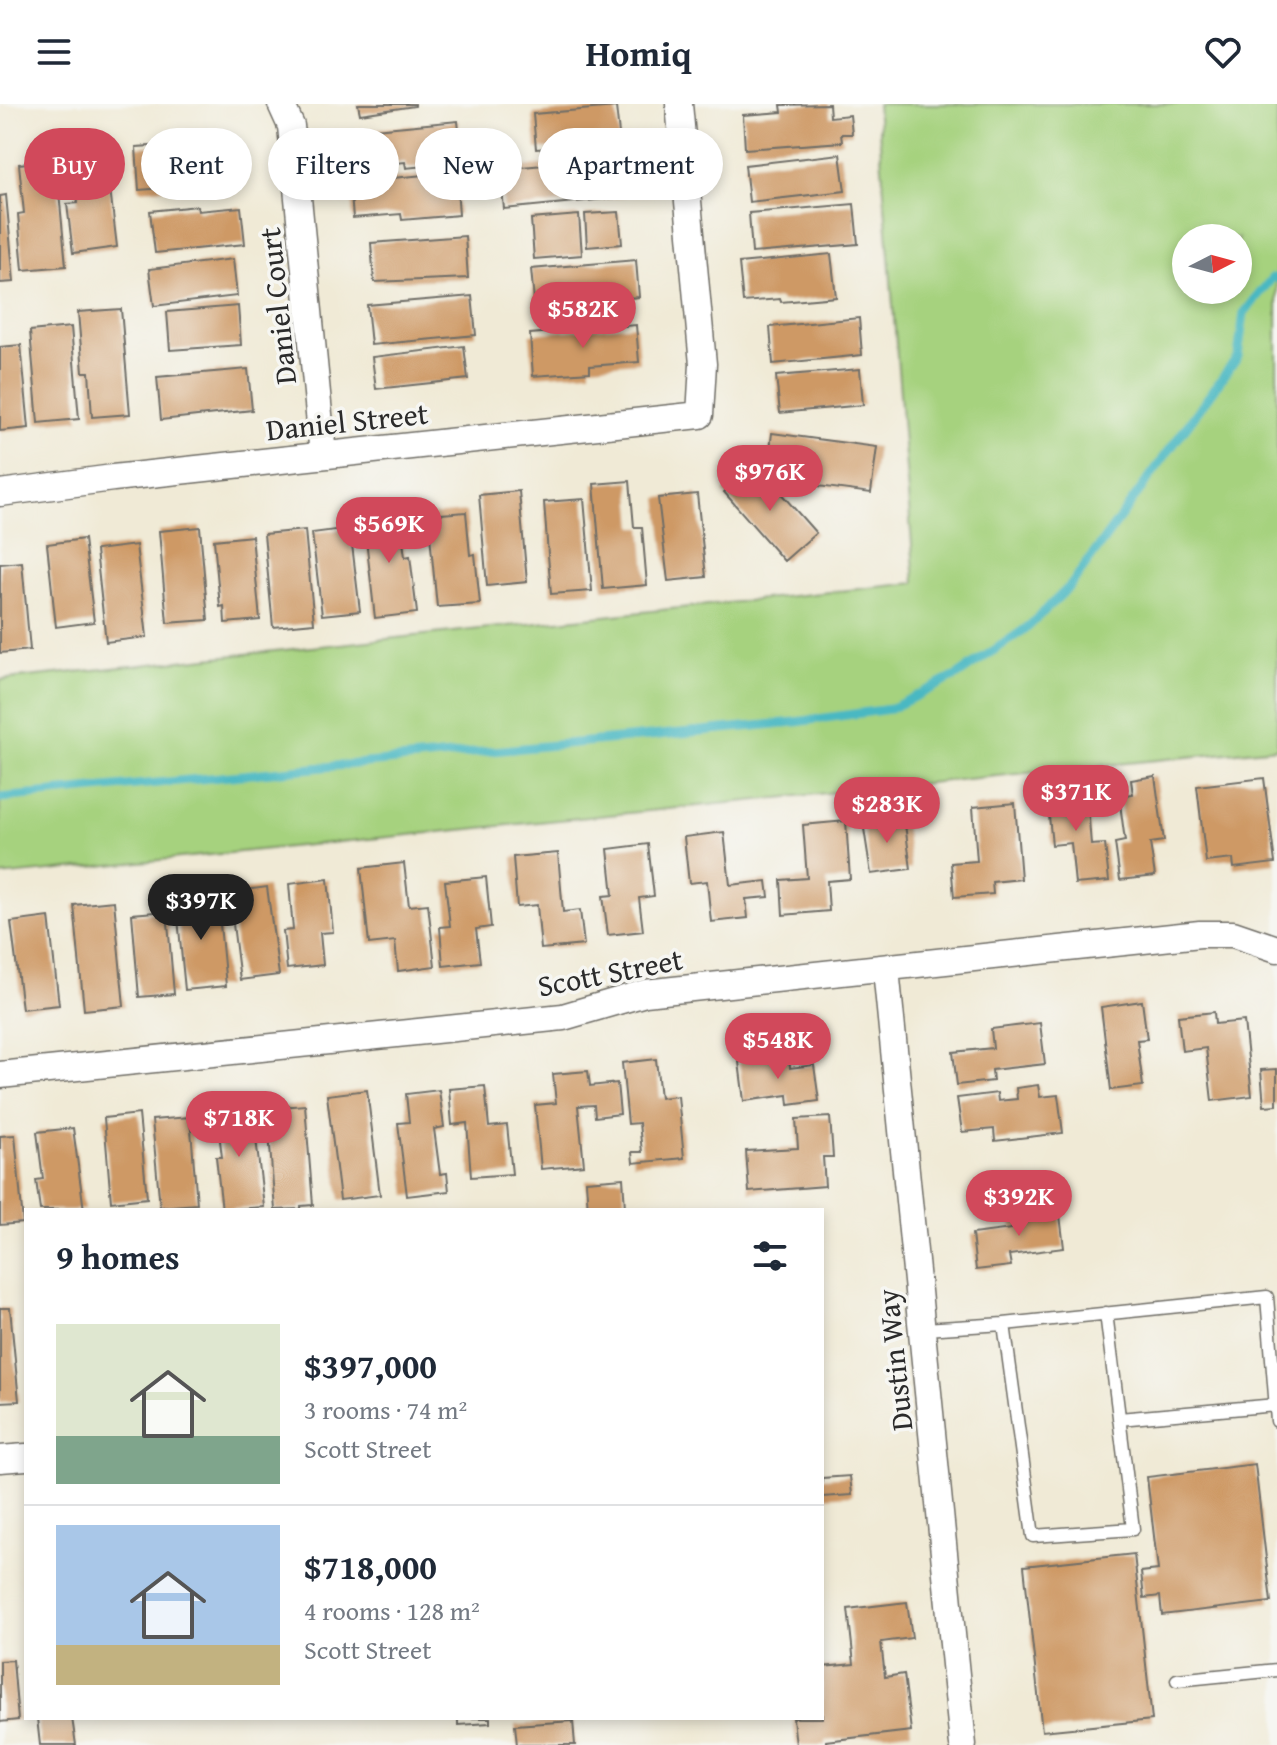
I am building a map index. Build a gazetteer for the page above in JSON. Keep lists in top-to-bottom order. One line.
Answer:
{"streets":{"street":["Daniel Court","Daniel Street","Scott Street","Dustin Way"]},"crossings":[["Daniel Court","Daniel Street"],["Scott Street","Dustin Way"]],"north":"right","page":{"header":"Homiq","chip":["Buy","Rent","Filters","New","Apartment"],"price":["$582K","$976K","$569K","$371K","$283K","$397K","$548K","$718K","$392K"],"heading":"9 homes","list":[{"name":"$397,000","note":"3 rooms · 74 m² · Scott Street"},{"name":"$718,000","note":"4 rooms · 128 m² · Scott Street"}]}}
